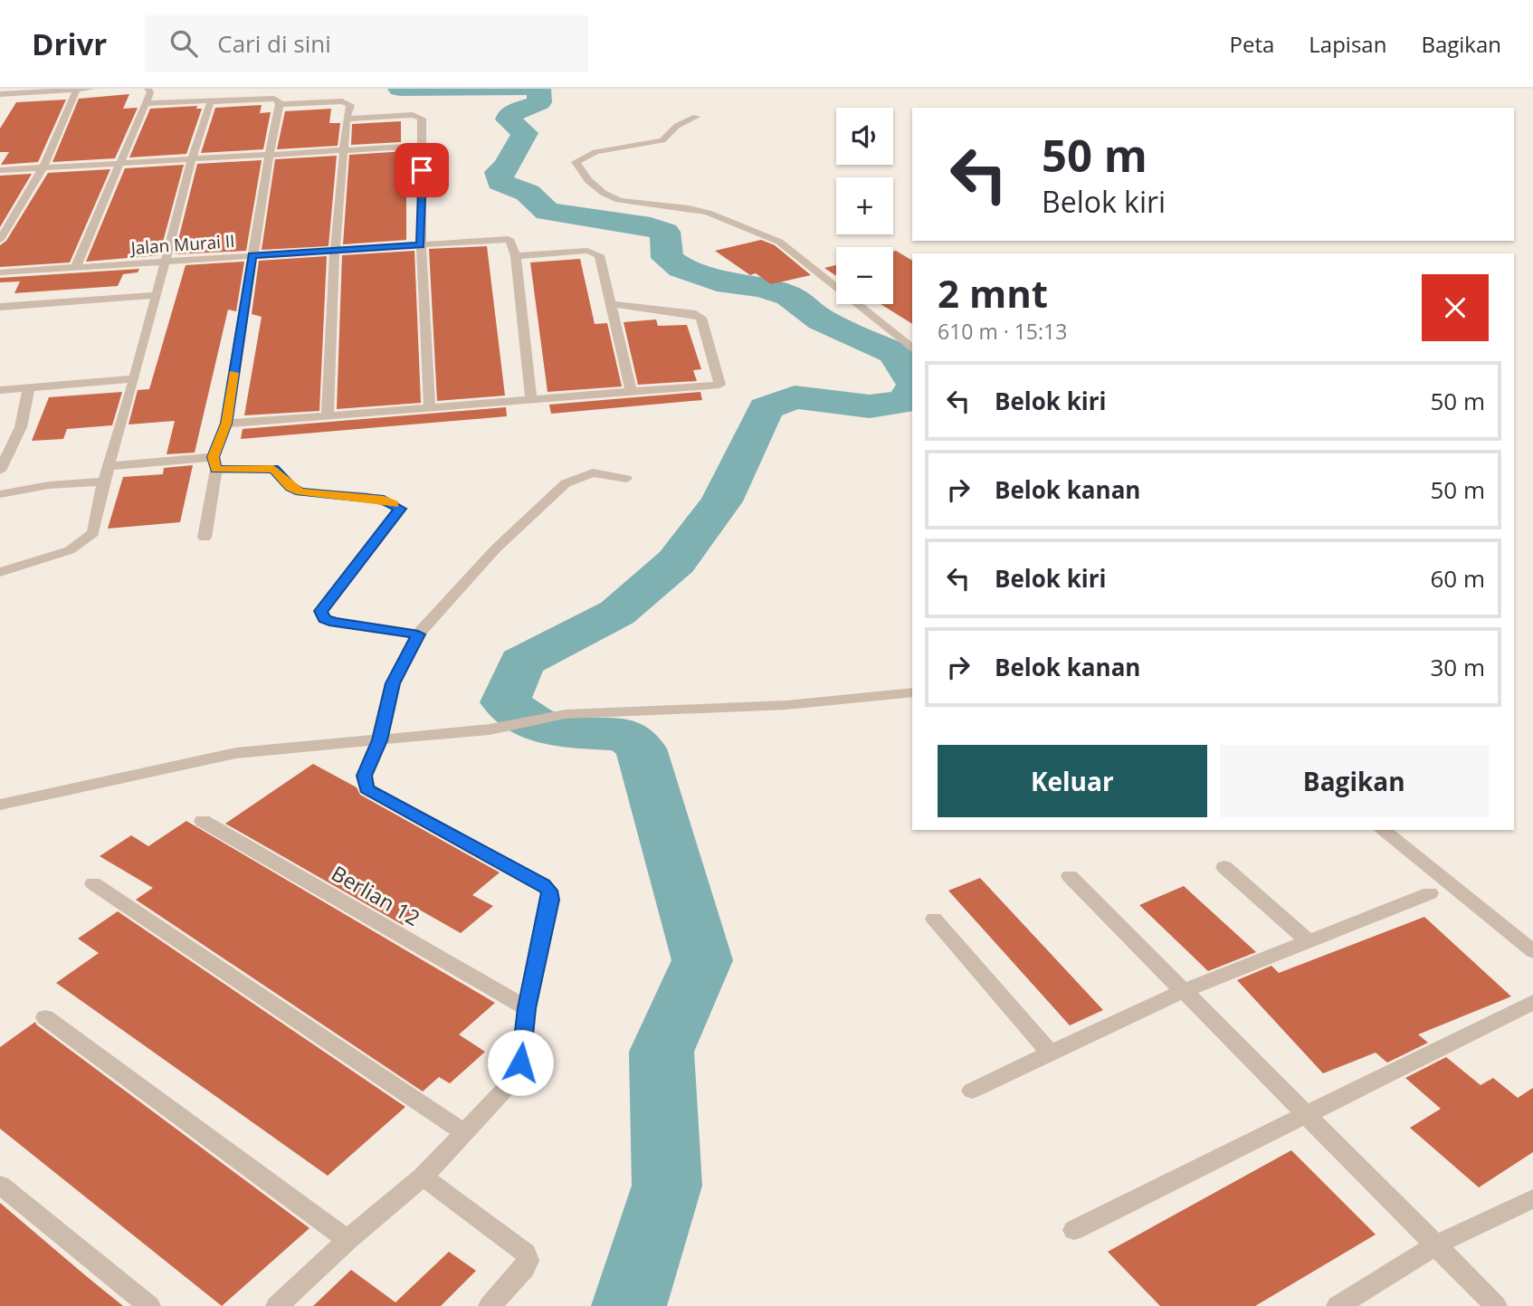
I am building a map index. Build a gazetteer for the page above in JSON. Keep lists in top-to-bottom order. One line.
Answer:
{"streets":{"street":["Jalan Murai II","Berlian 12"]},"page":{"header":"Drivr","search":"Cari di sini","nav":["Peta","Lapisan","Bagikan"],"map_buttons":["+","−"],"turn":["50 m","Belok kiri"],"heading":["2 mnt","610 m · 15:13"],"list":[{"name":"Belok kiri","value":"50 m"},{"name":"Belok kanan","value":"50 m"},{"name":"Belok kiri","value":"60 m"},{"name":"Belok kanan","value":"30 m"}],"buttons":["Keluar","Bagikan"]}}
